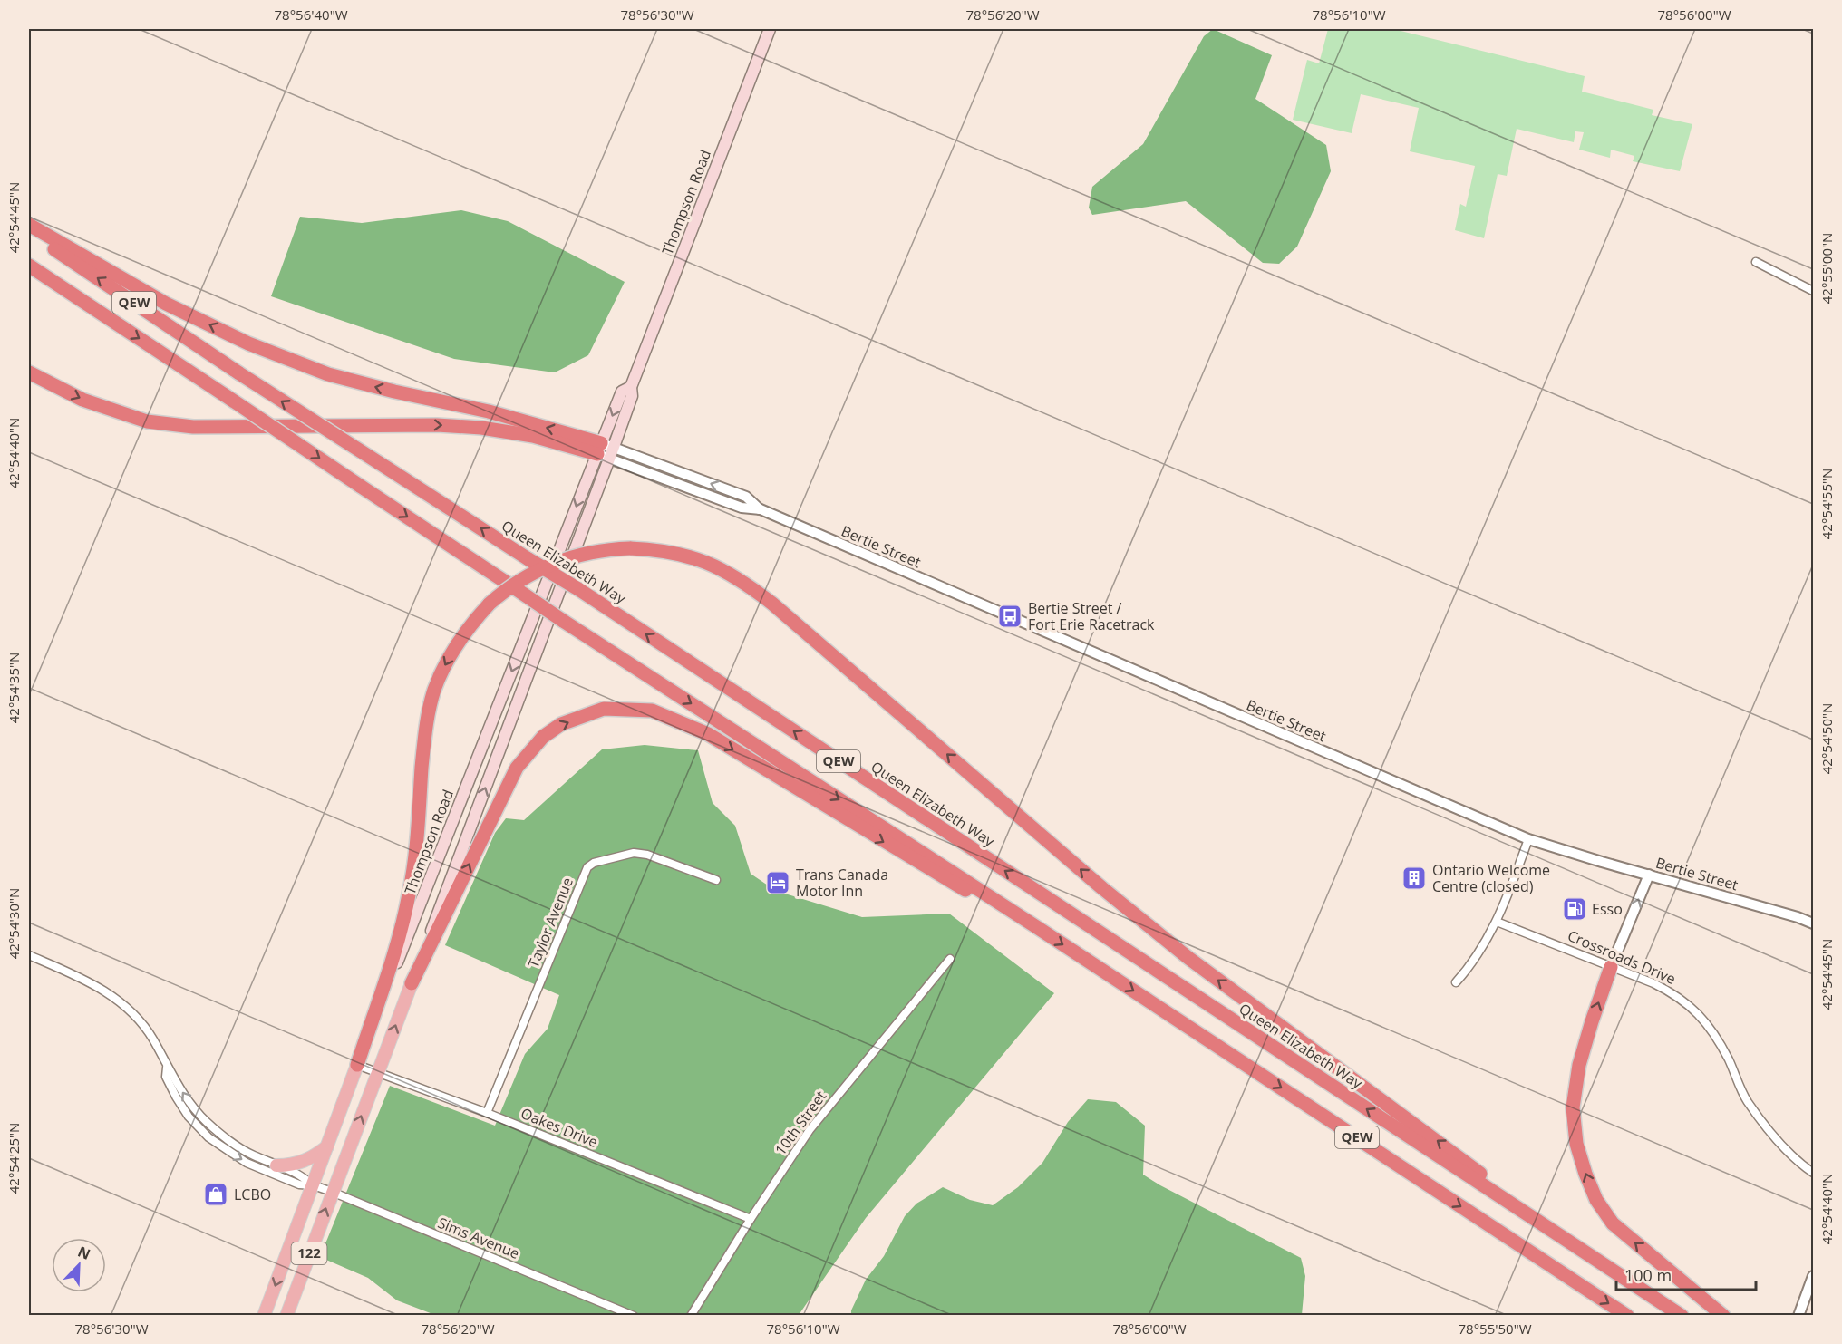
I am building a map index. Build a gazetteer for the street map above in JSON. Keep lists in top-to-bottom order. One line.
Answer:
{"streets":{"highway":["QEW","Queen Elizabeth Way"],"main road":["Thompson Road","122"],"street":["Bertie Street","Taylor Avenue","Crossroads Drive","10th Street","Oakes Drive","Sims Avenue"]},"crossings":[["Thompson Road","Bertie Street"],["Thompson Road","Oakes Drive"],["Thompson Road","Sims Avenue"],["Taylor Avenue","Oakes Drive"],["10th Street","Oakes Drive"]],"places":{"bus stop":["Bertie Street / Fort Erie Racetrack"],"building":["Ontario Welcome Centre (closed)"],"hotel":["Trans Canada Motor Inn"],"fuel station":["Esso"],"shop":["LCBO"]},"scale_bar":"100 m","north":"top right","coordinates":["78°56'40\"W","78°56'30\"W","78°56'20\"W","78°56'10\"W","78°56'00\"W","42°54'45\"N","42°55'00\"N","42°54'40\"N","42°54'55\"N","42°54'35\"N","42°54'50\"N","42°54'30\"N","42°54'25\"N","78°55'50\"W"]}
